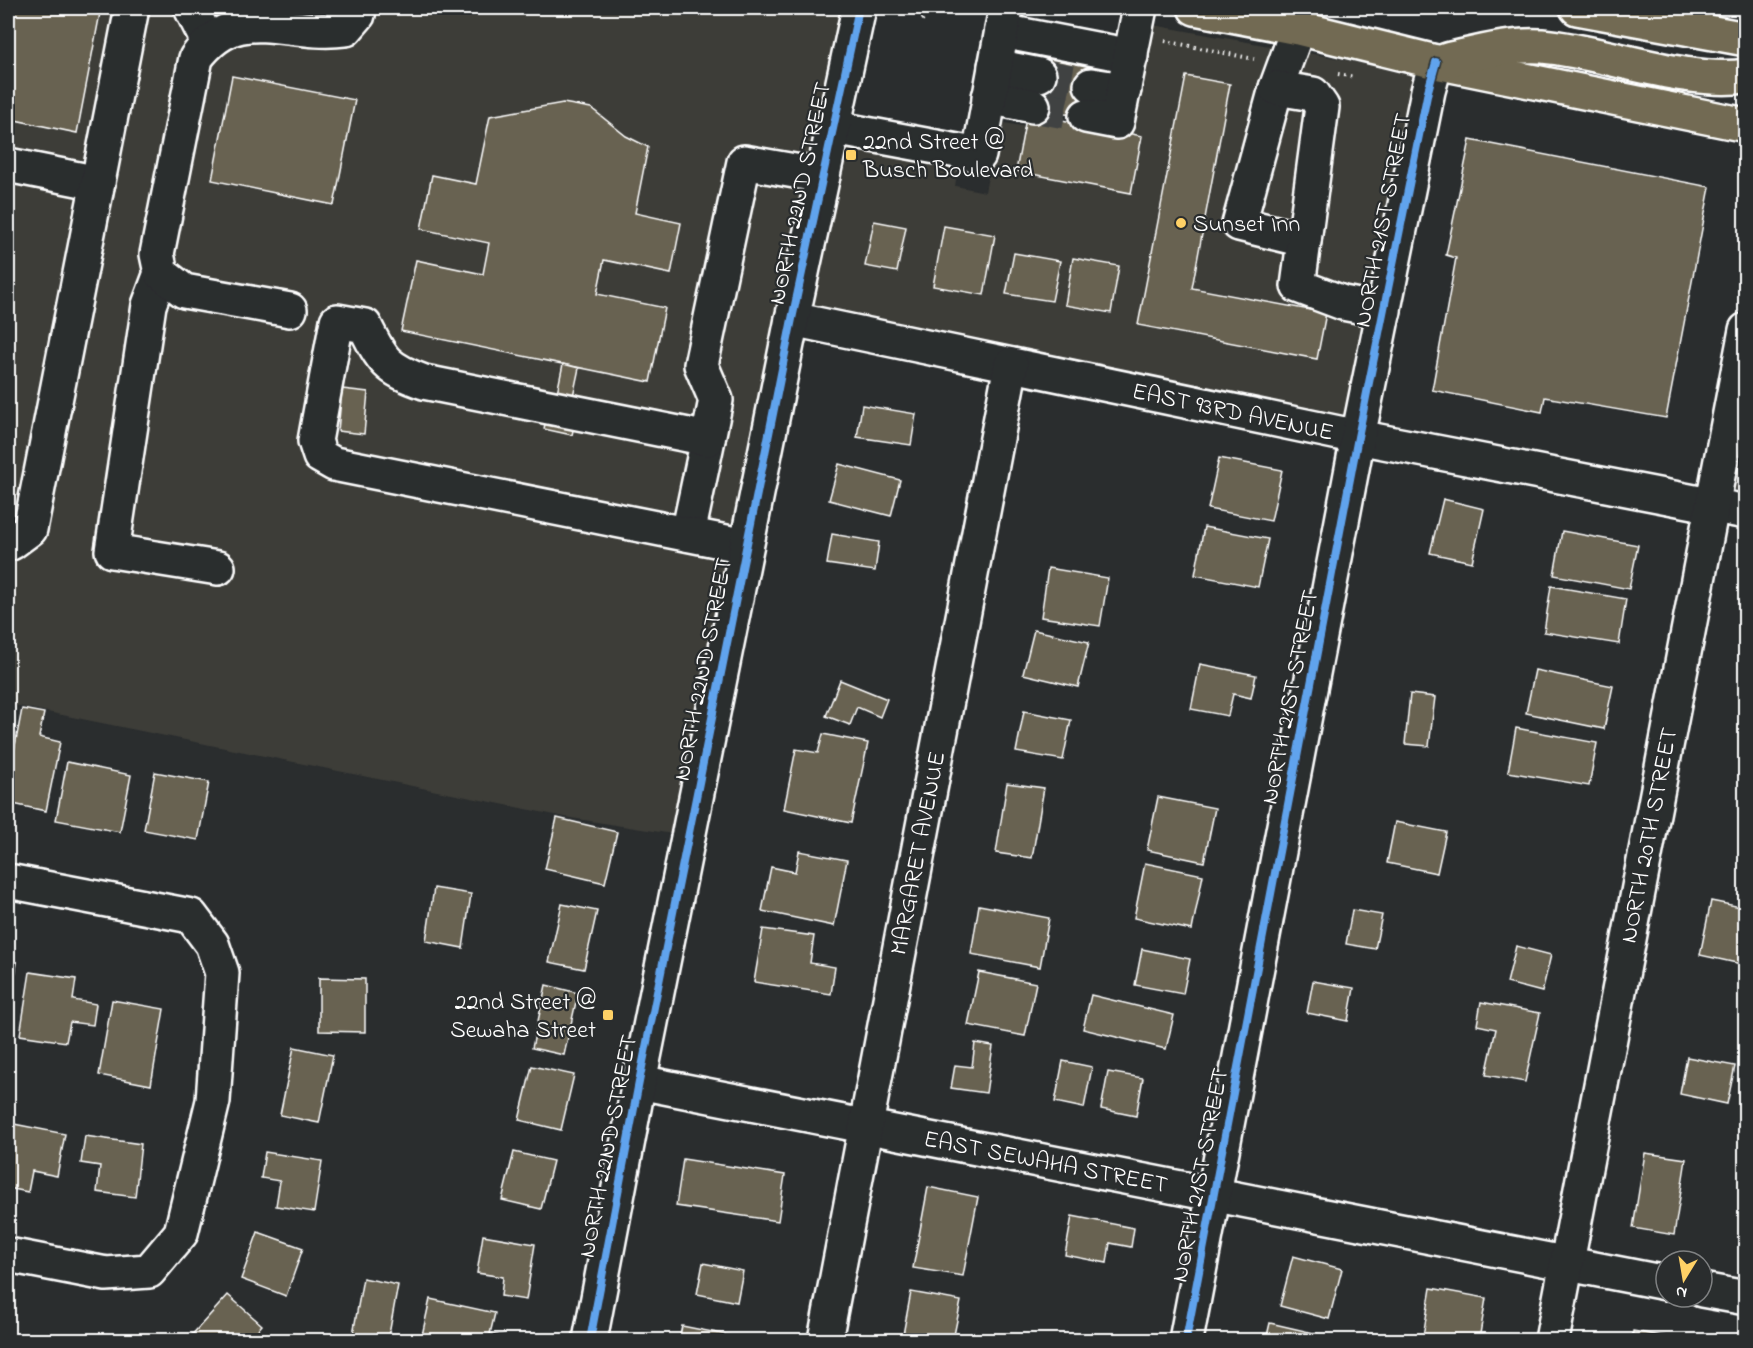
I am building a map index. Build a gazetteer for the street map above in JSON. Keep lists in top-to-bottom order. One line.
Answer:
{"streets":{"street":["NORTH 22ND STREET","NORTH 21ST STREET","EAST 93RD AVENUE","NORTH 20TH STREET","MARGARET AVENUE","EAST SEWAHA STREET"]},"crossings":[["NORTH 22ND STREET","EAST 93RD AVENUE"],["NORTH 22ND STREET","EAST SEWAHA STREET"],["NORTH 21ST STREET","EAST 93RD AVENUE"],["NORTH 21ST STREET","EAST SEWAHA STREET"],["EAST 93RD AVENUE","NORTH 20TH STREET"],["EAST 93RD AVENUE","MARGARET AVENUE"],["NORTH 20TH STREET","EAST SEWAHA STREET"],["MARGARET AVENUE","EAST SEWAHA STREET"]],"places":{"transit":["22nd Street @ Busch Boulevard","22nd Street @ Sewaha Street"],"other":["Sunset Inn"]},"north":"bottom"}
